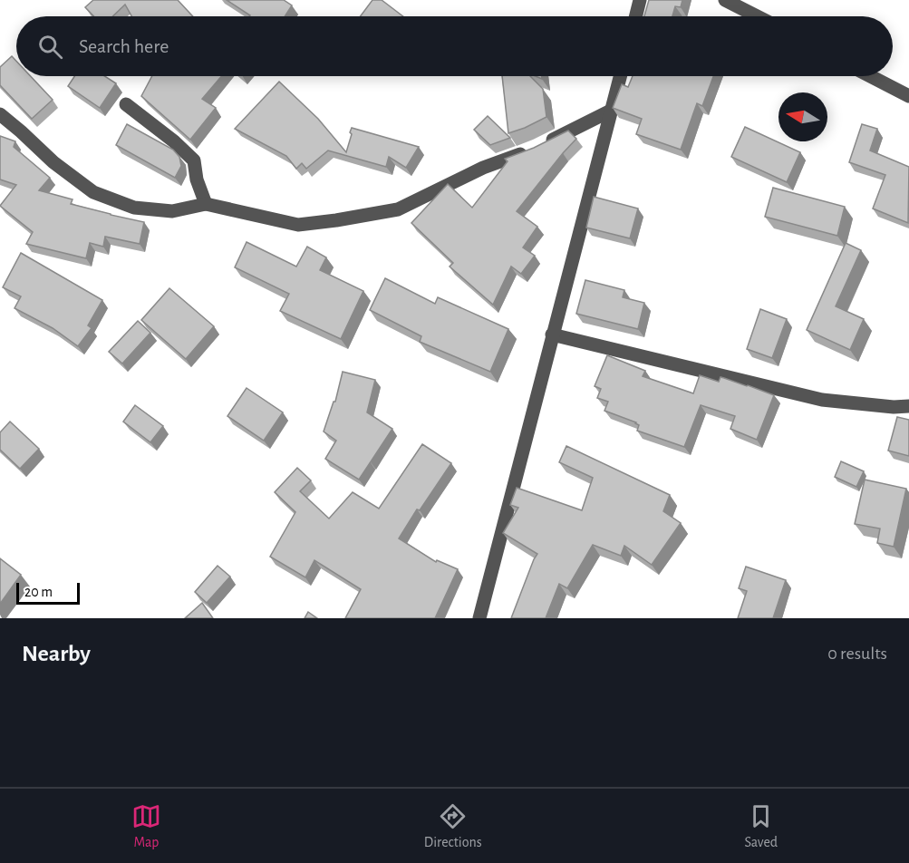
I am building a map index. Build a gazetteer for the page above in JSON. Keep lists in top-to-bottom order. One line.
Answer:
{"scale_bar":"20 m","north":"left","page":{"search":"Search here","scale":"20 m","heading":["Nearby","0 results"],"nav":["Map","Directions","Saved"]}}
